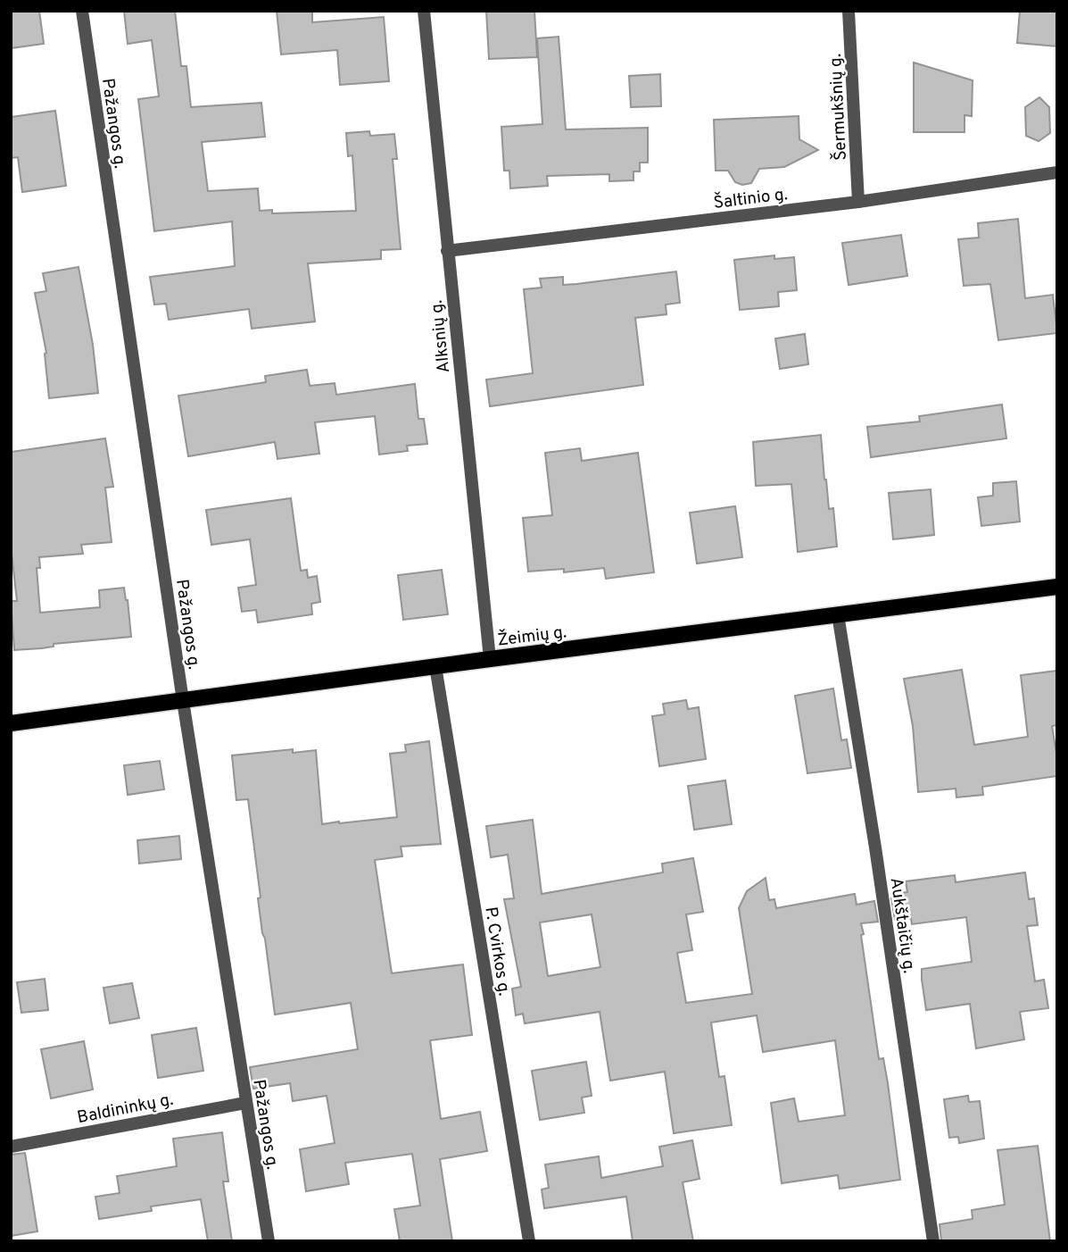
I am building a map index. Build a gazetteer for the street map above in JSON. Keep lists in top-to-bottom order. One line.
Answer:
{"streets":{"main road":["Žeimių g."],"street":["Šermukšnių g.","Pažangos g.","Šaltinio g.","Alksnių g.","Aukštaičių g.","P. Cvirkos g.","Baldininkų g."]},"crossings":[["Šermukšnių g.","Šaltinio g."],["Pažangos g.","Žeimių g."],["Pažangos g.","Baldininkų g."],["Šaltinio g.","Alksnių g."],["Alksnių g.","Žeimių g."],["Žeimių g.","Aukštaičių g."],["Žeimių g.","P. Cvirkos g."]]}
